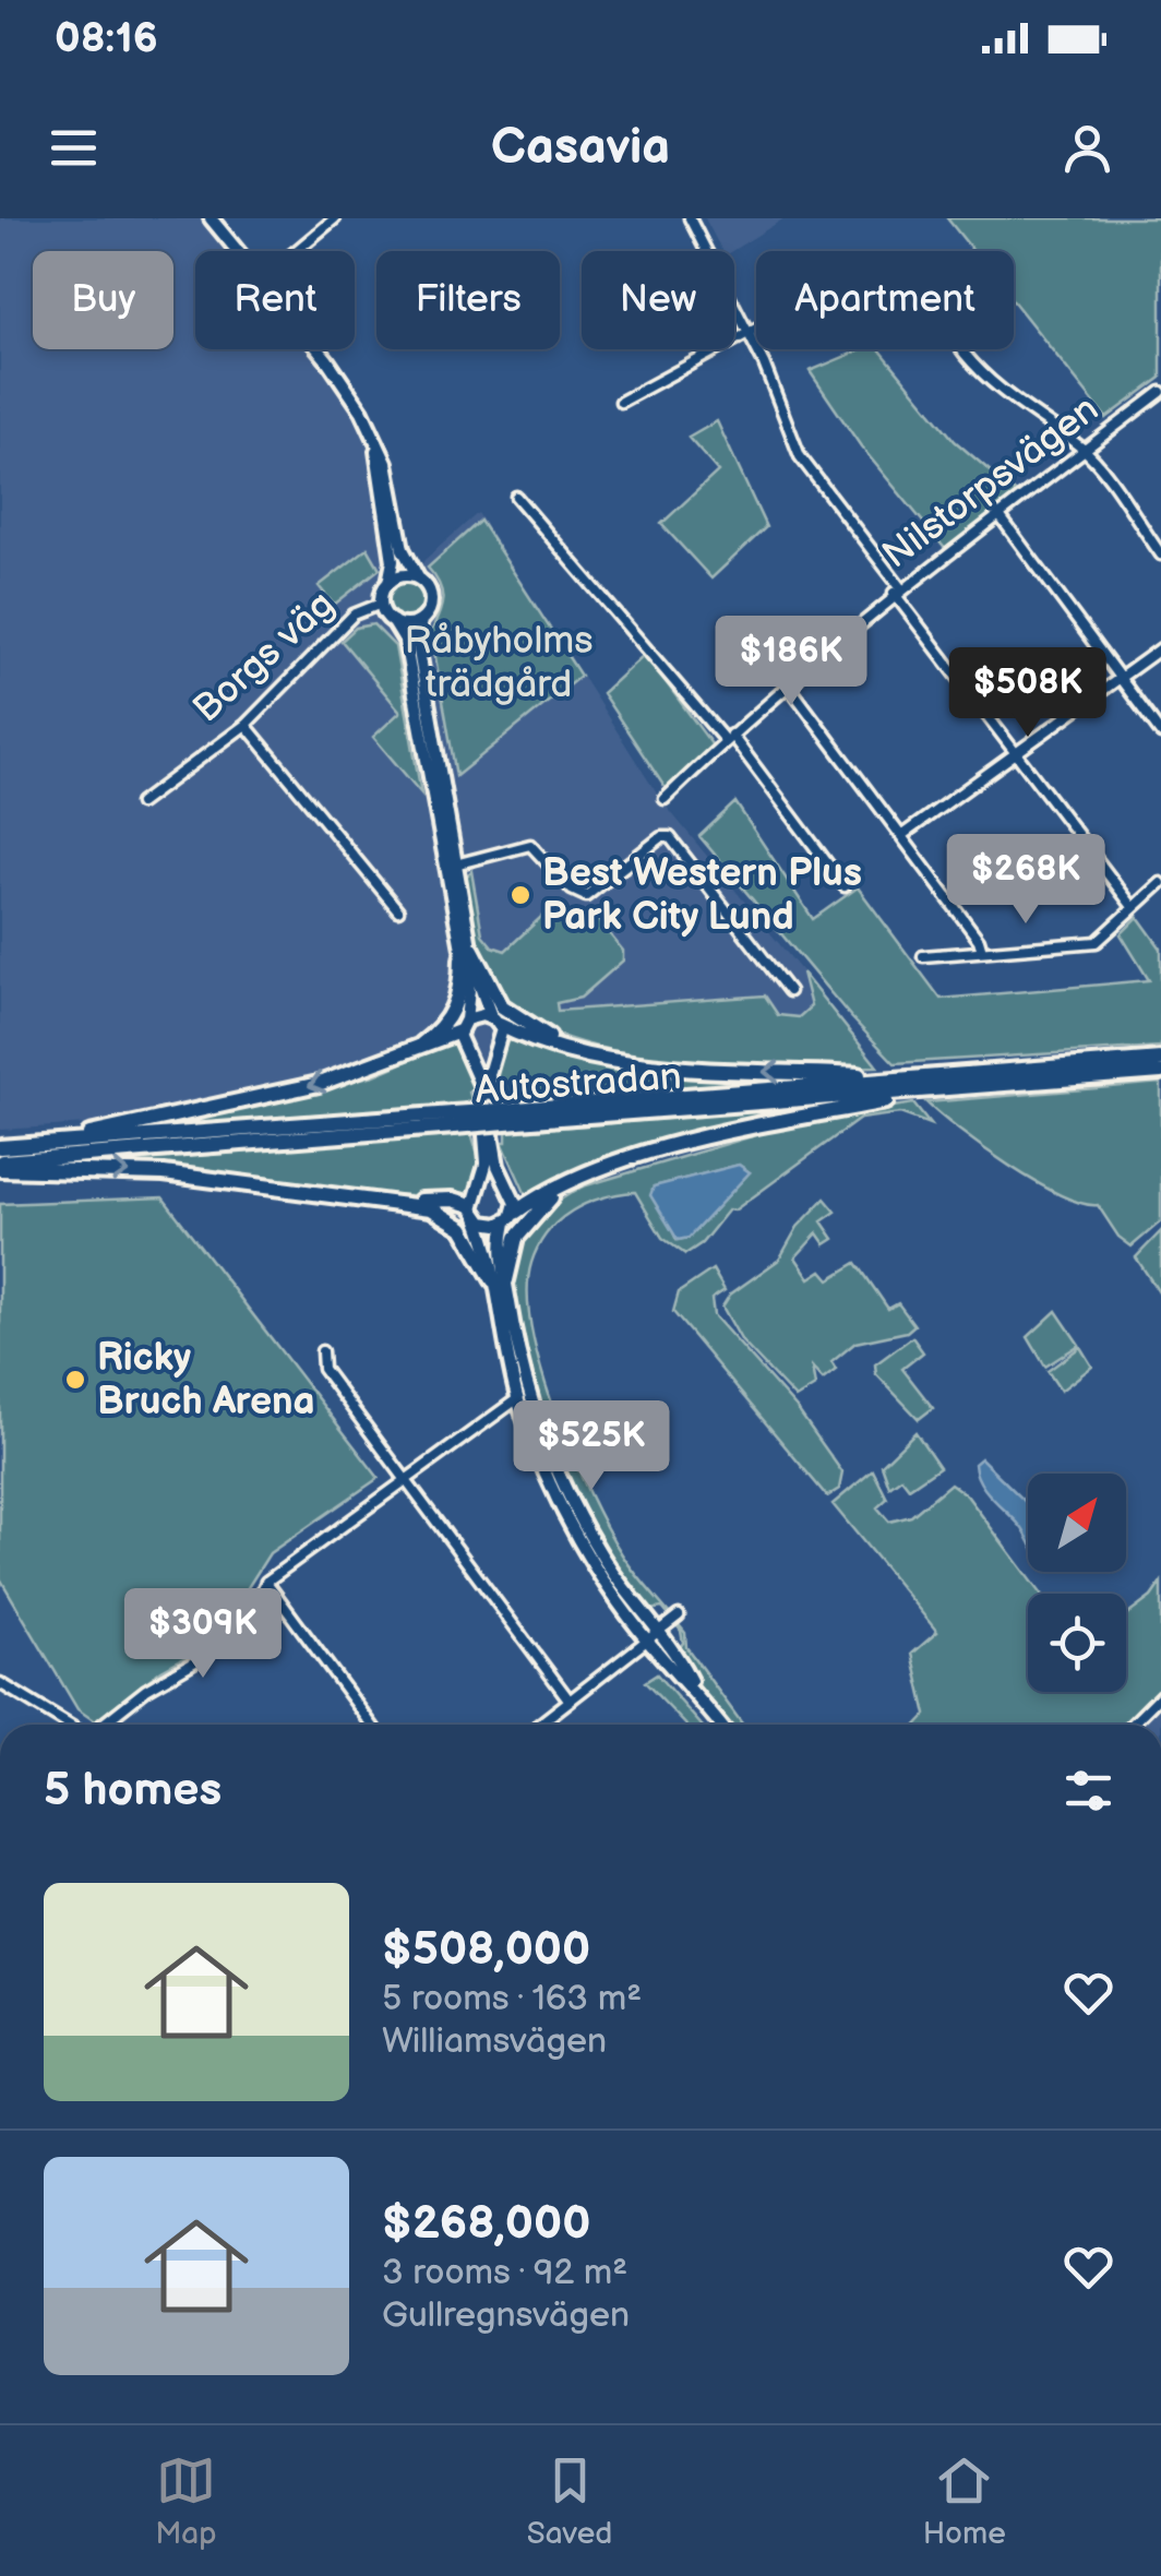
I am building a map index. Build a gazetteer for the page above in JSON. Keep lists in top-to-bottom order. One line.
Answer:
{"streets":{"highway":["Autostradan"],"street":["Nilstorpsvägen","Borgs väg"]},"parks":["Råbyholms trädgård"],"places":["Best Western Plus Park City Lund","Ricky Bruch Arena"],"north":"top right","page":{"status":"08:16","header":"Casavia","chip":["Buy","Rent","Filters","New","Apartment"],"price":["$186K","$508K","$268K","$525K","$309K"],"heading":"5 homes","list":[{"name":"$508,000","note":"5 rooms · 163 m² · Williamsvägen"},{"name":"$268,000","note":"3 rooms · 92 m² · Gullregnsvägen"}],"tabs":["Map","Saved","Home"]}}
